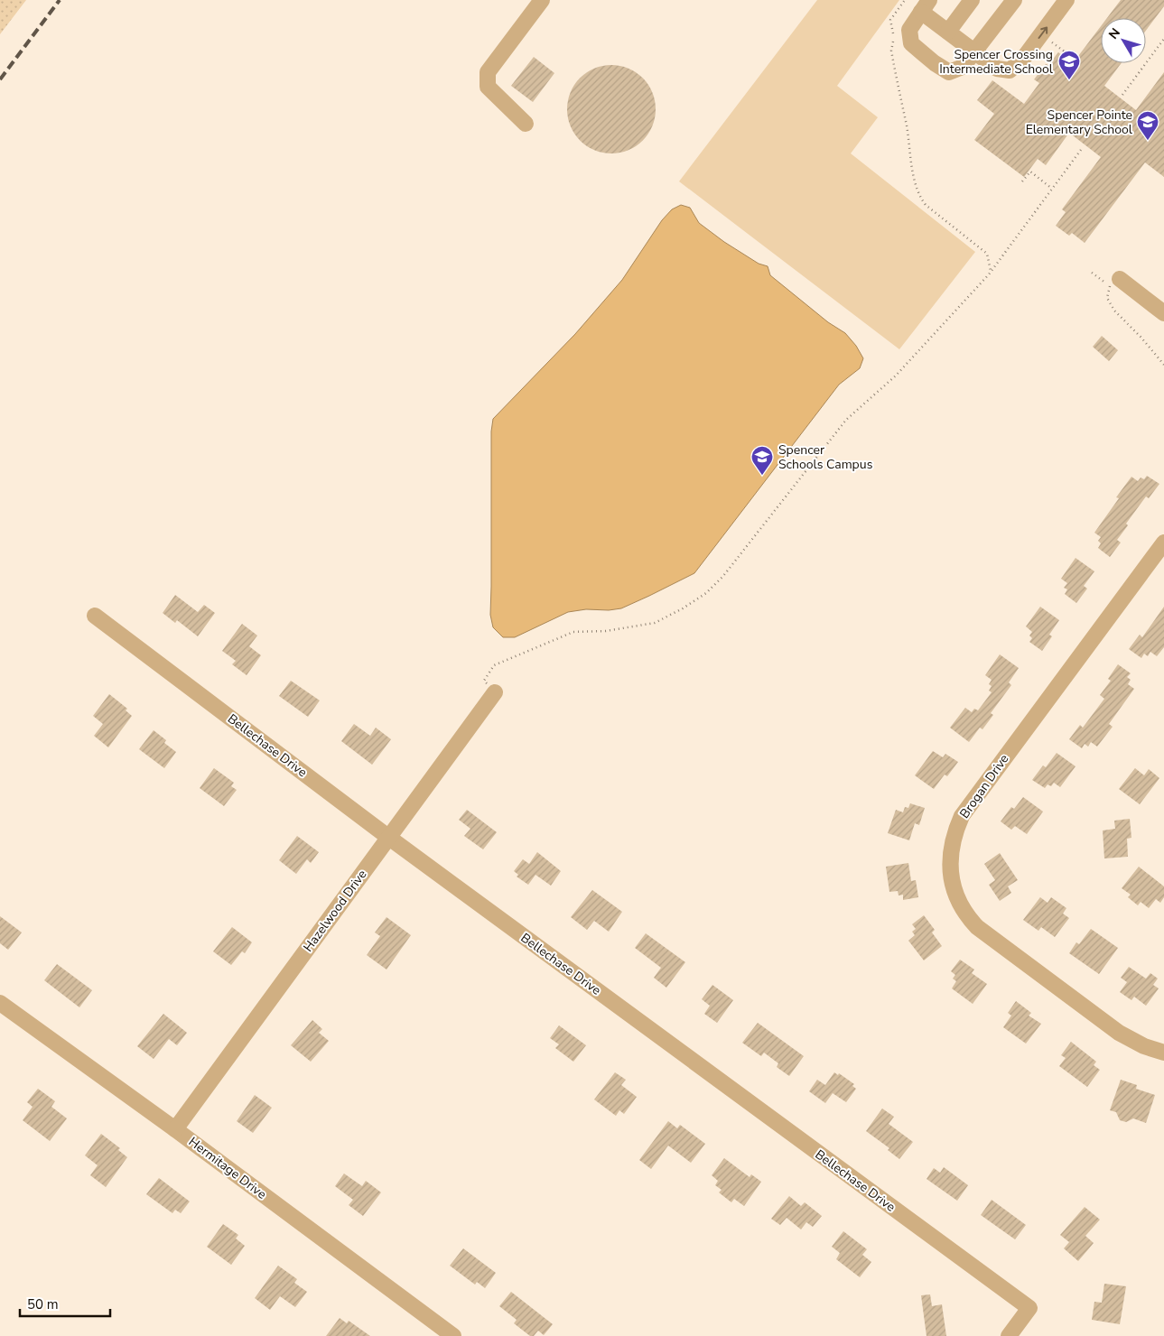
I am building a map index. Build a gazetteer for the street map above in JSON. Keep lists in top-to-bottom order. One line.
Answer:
{"streets":{"street":["Bellechase Drive","Brogan Drive","Hazelwood Drive","Hermitage Drive"]},"crossings":[["Bellechase Drive","Hazelwood Drive"],["Hazelwood Drive","Hermitage Drive"]],"places":{"school or university":["Spencer Crossing Intermediate School","Spencer Pointe Elementary School","Spencer Schools Campus"]},"scale_bar":"50 m","north":"top left"}
